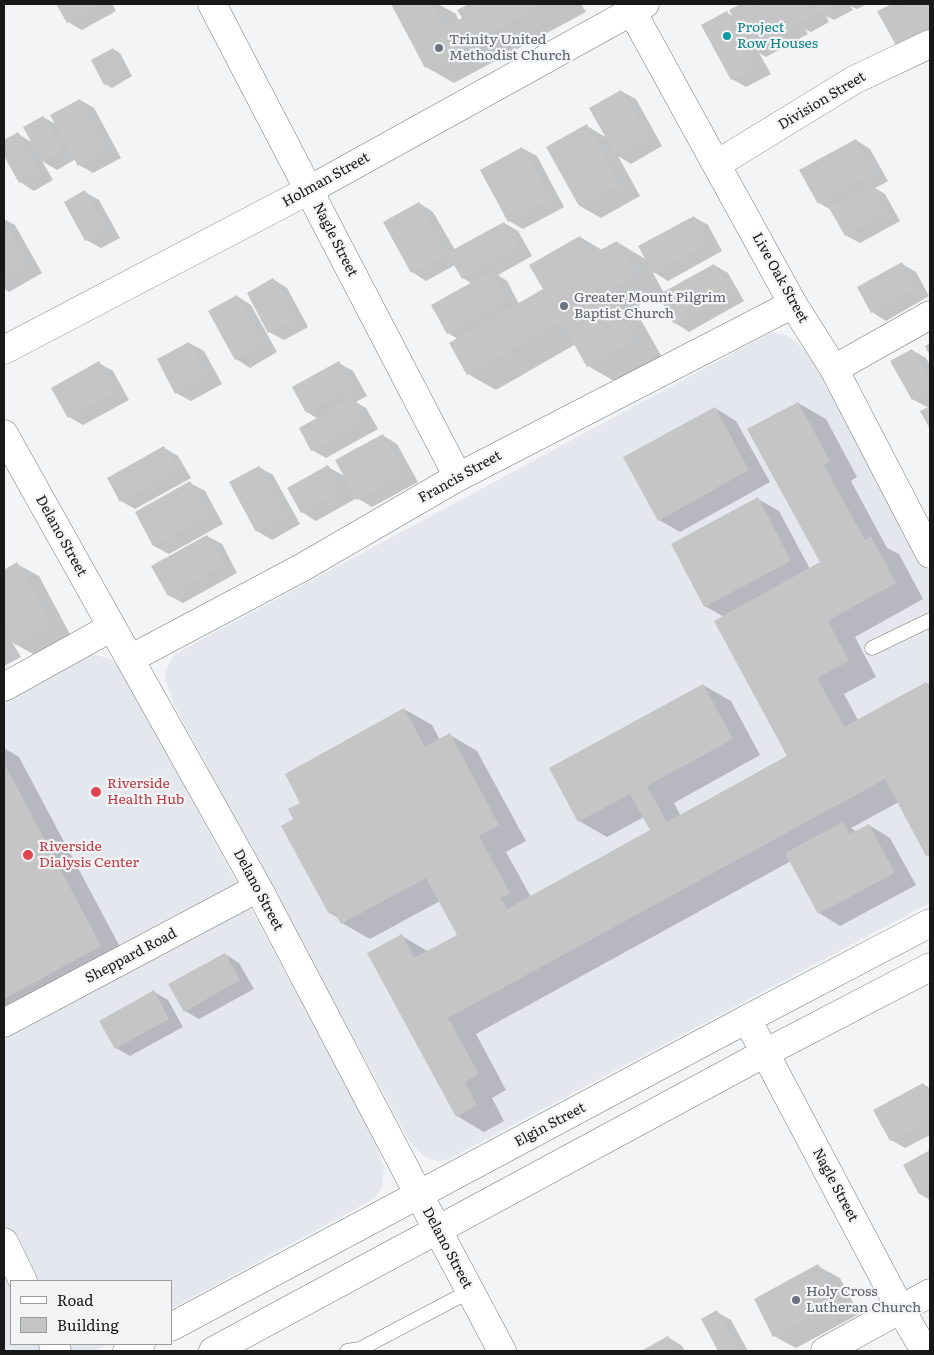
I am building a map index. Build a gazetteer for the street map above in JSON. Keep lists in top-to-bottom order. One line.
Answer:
{"streets":{"street":["Division Street","Holman Street","Nagle Street","Live Oak Street","Francis Street","Delano Street","Sheppard Road","Elgin Street"]},"crossings":[["Division Street","Live Oak Street"],["Holman Street","Nagle Street"],["Holman Street","Live Oak Street"],["Nagle Street","Francis Street"],["Nagle Street","Elgin Street"],["Live Oak Street","Francis Street"],["Francis Street","Delano Street"],["Delano Street","Sheppard Road"],["Delano Street","Elgin Street"]],"places":["Project Row Houses","Trinity United Methodist Church","Greater Mount Pilgrim Baptist Church","Riverside Health Hub","Riverside Dialysis Center","Holy Cross Lutheran Church"],"legend":["Road","Building"]}
